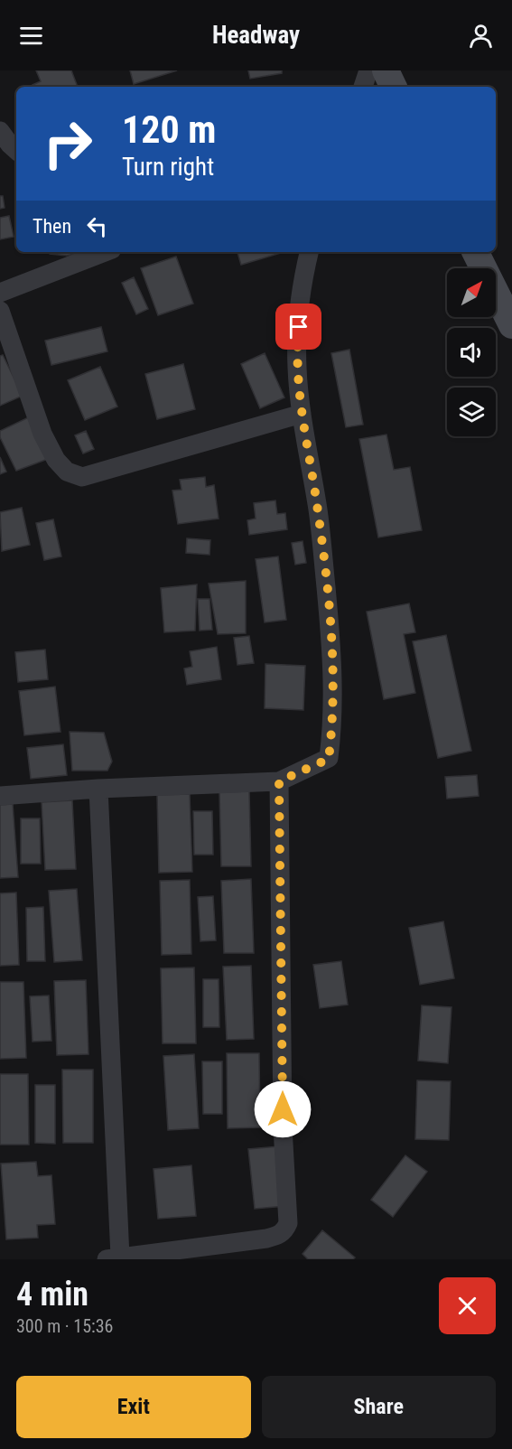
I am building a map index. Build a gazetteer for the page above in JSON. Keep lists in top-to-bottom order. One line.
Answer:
{"north":"top right","page":{"header":"Headway","turn":["120 m","Turn right"],"then":"Then","heading":["4 min","300 m · 15:36"],"buttons":["Exit","Share"]}}
